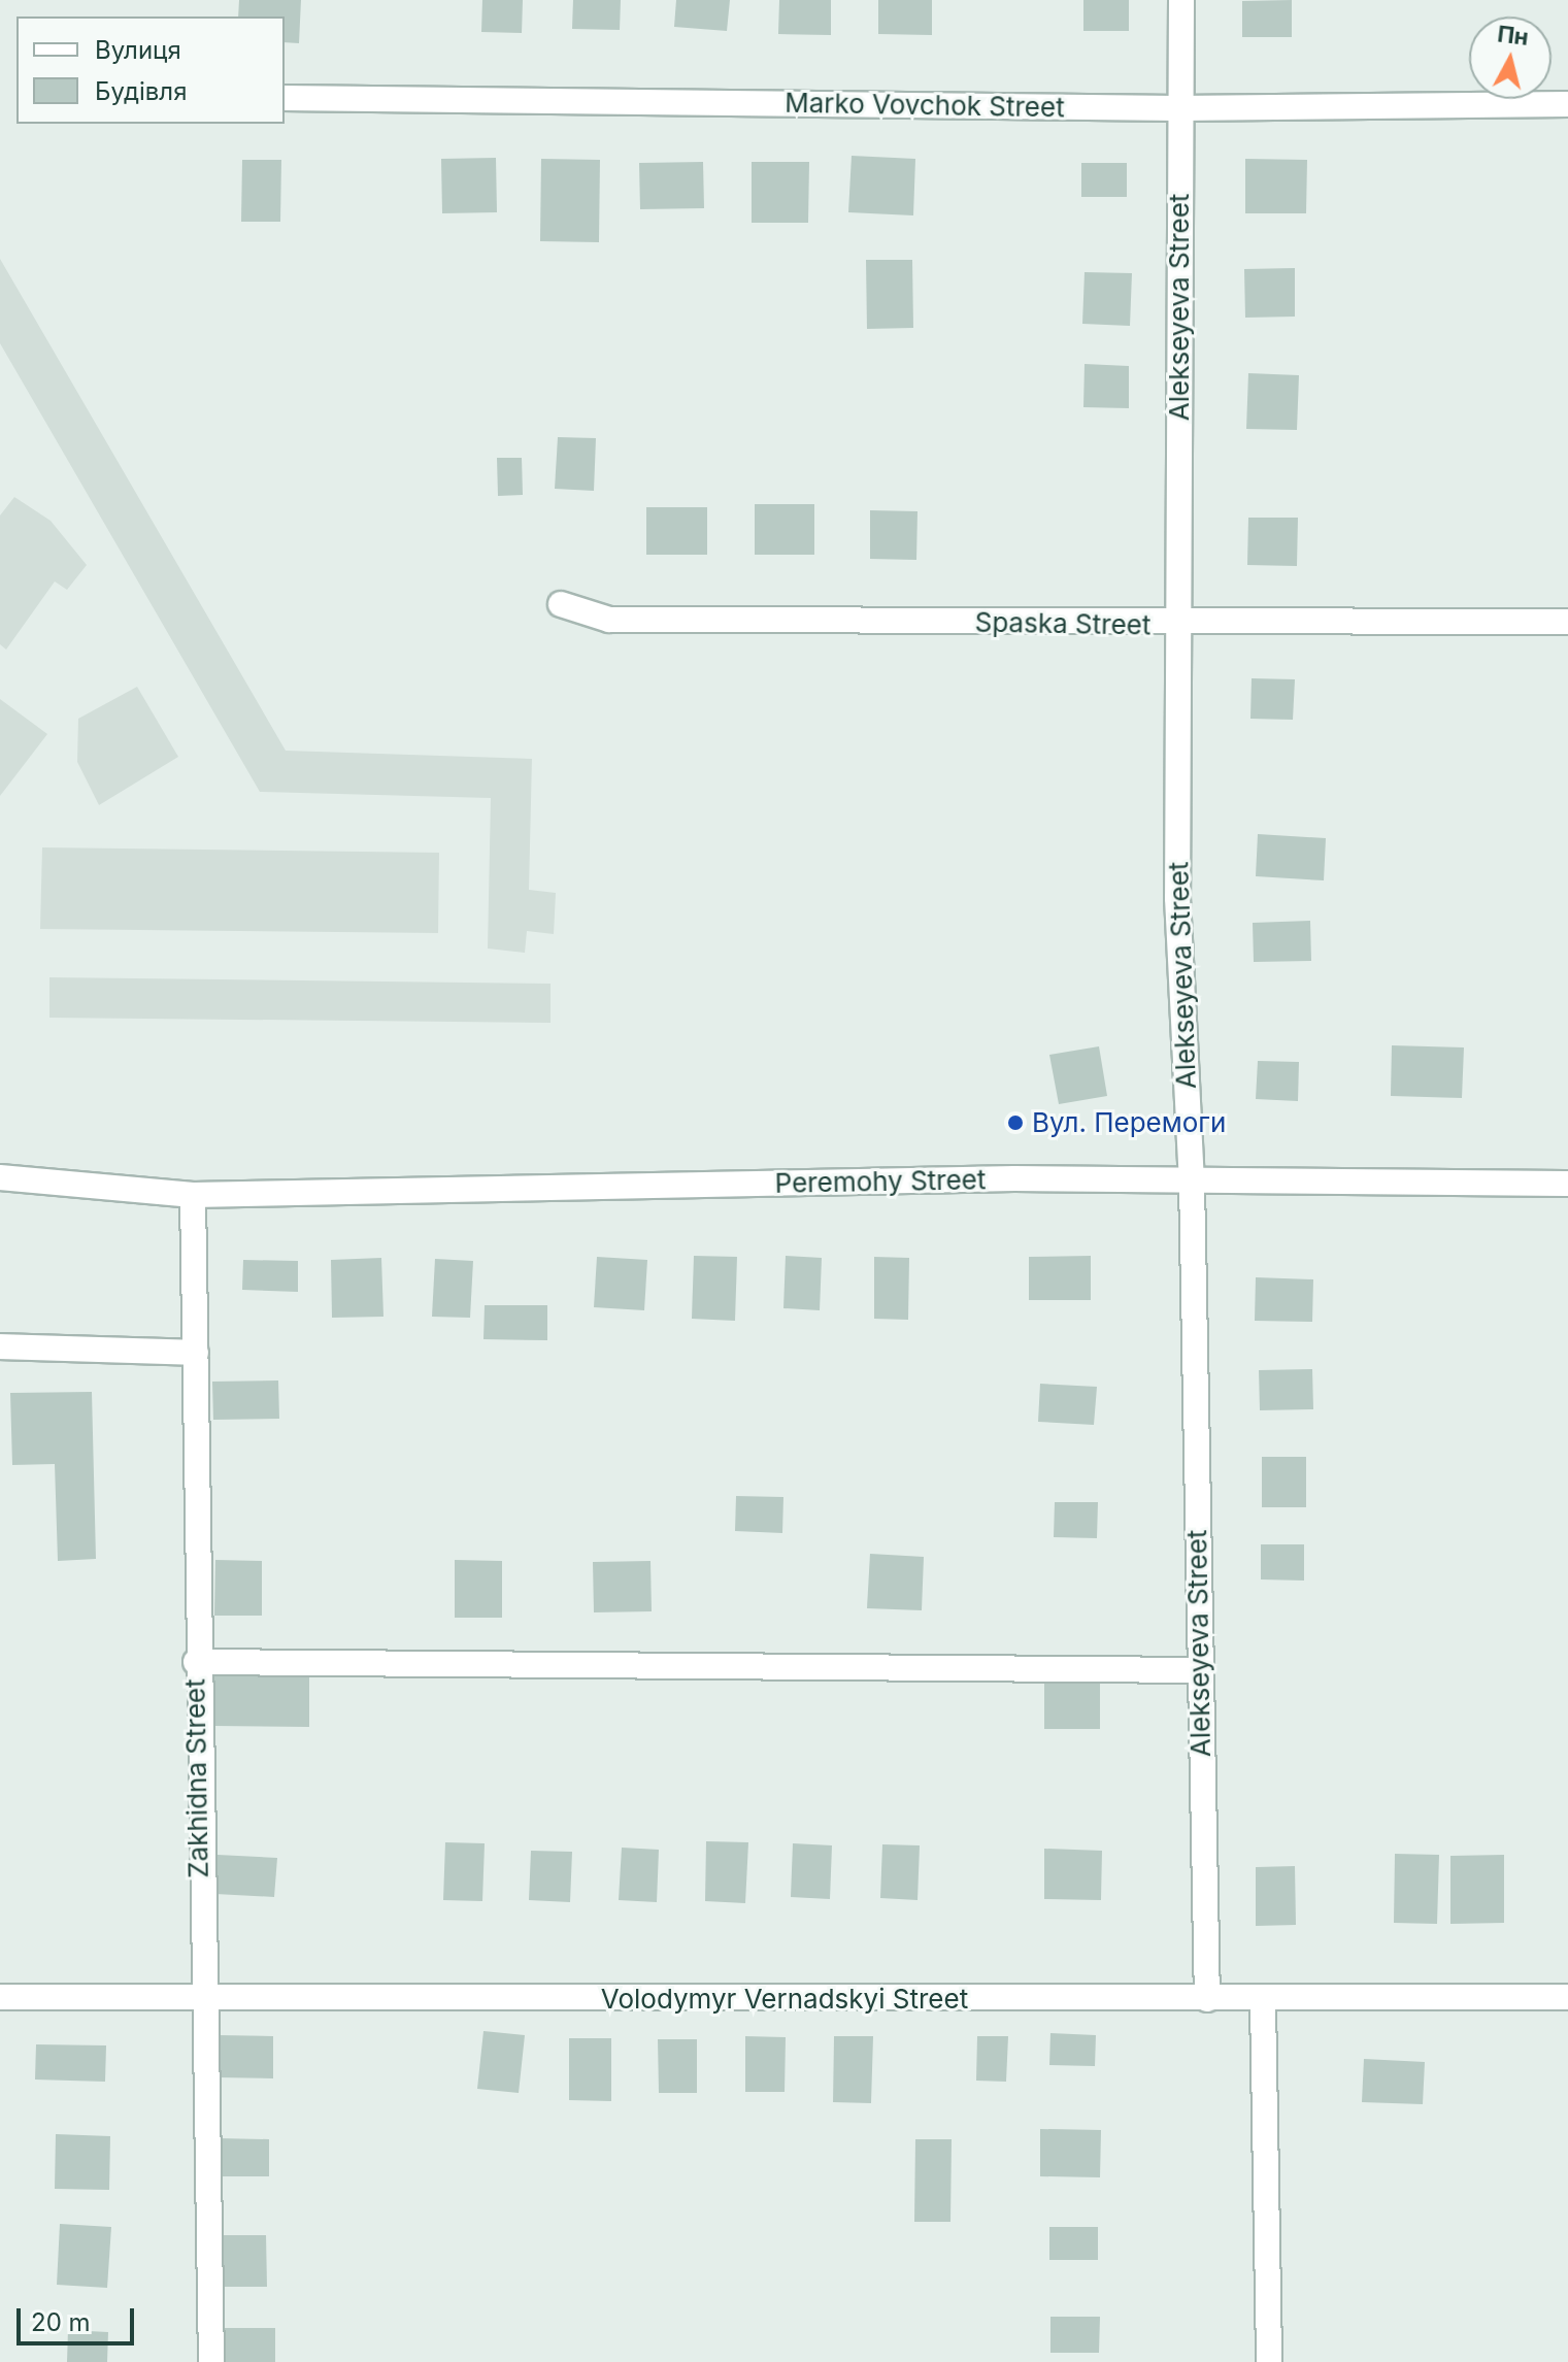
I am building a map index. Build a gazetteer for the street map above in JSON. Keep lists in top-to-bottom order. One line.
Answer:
{"streets":{"street":["Marko Vovchok Street","Alekseyeva Street","Spaska Street","Peremohy Street","Zakhidna Street","Volodymyr Vernadskyi Street"]},"crossings":[["Marko Vovchok Street","Alekseyeva Street"],["Alekseyeva Street","Spaska Street"],["Alekseyeva Street","Peremohy Street"],["Alekseyeva Street","Volodymyr Vernadskyi Street"],["Peremohy Street","Zakhidna Street"],["Zakhidna Street","Volodymyr Vernadskyi Street"]],"places":["Вул. Перемоги"],"legend":["Вулиця","Будівля"],"scale_bar":"20 m","north":"top"}
